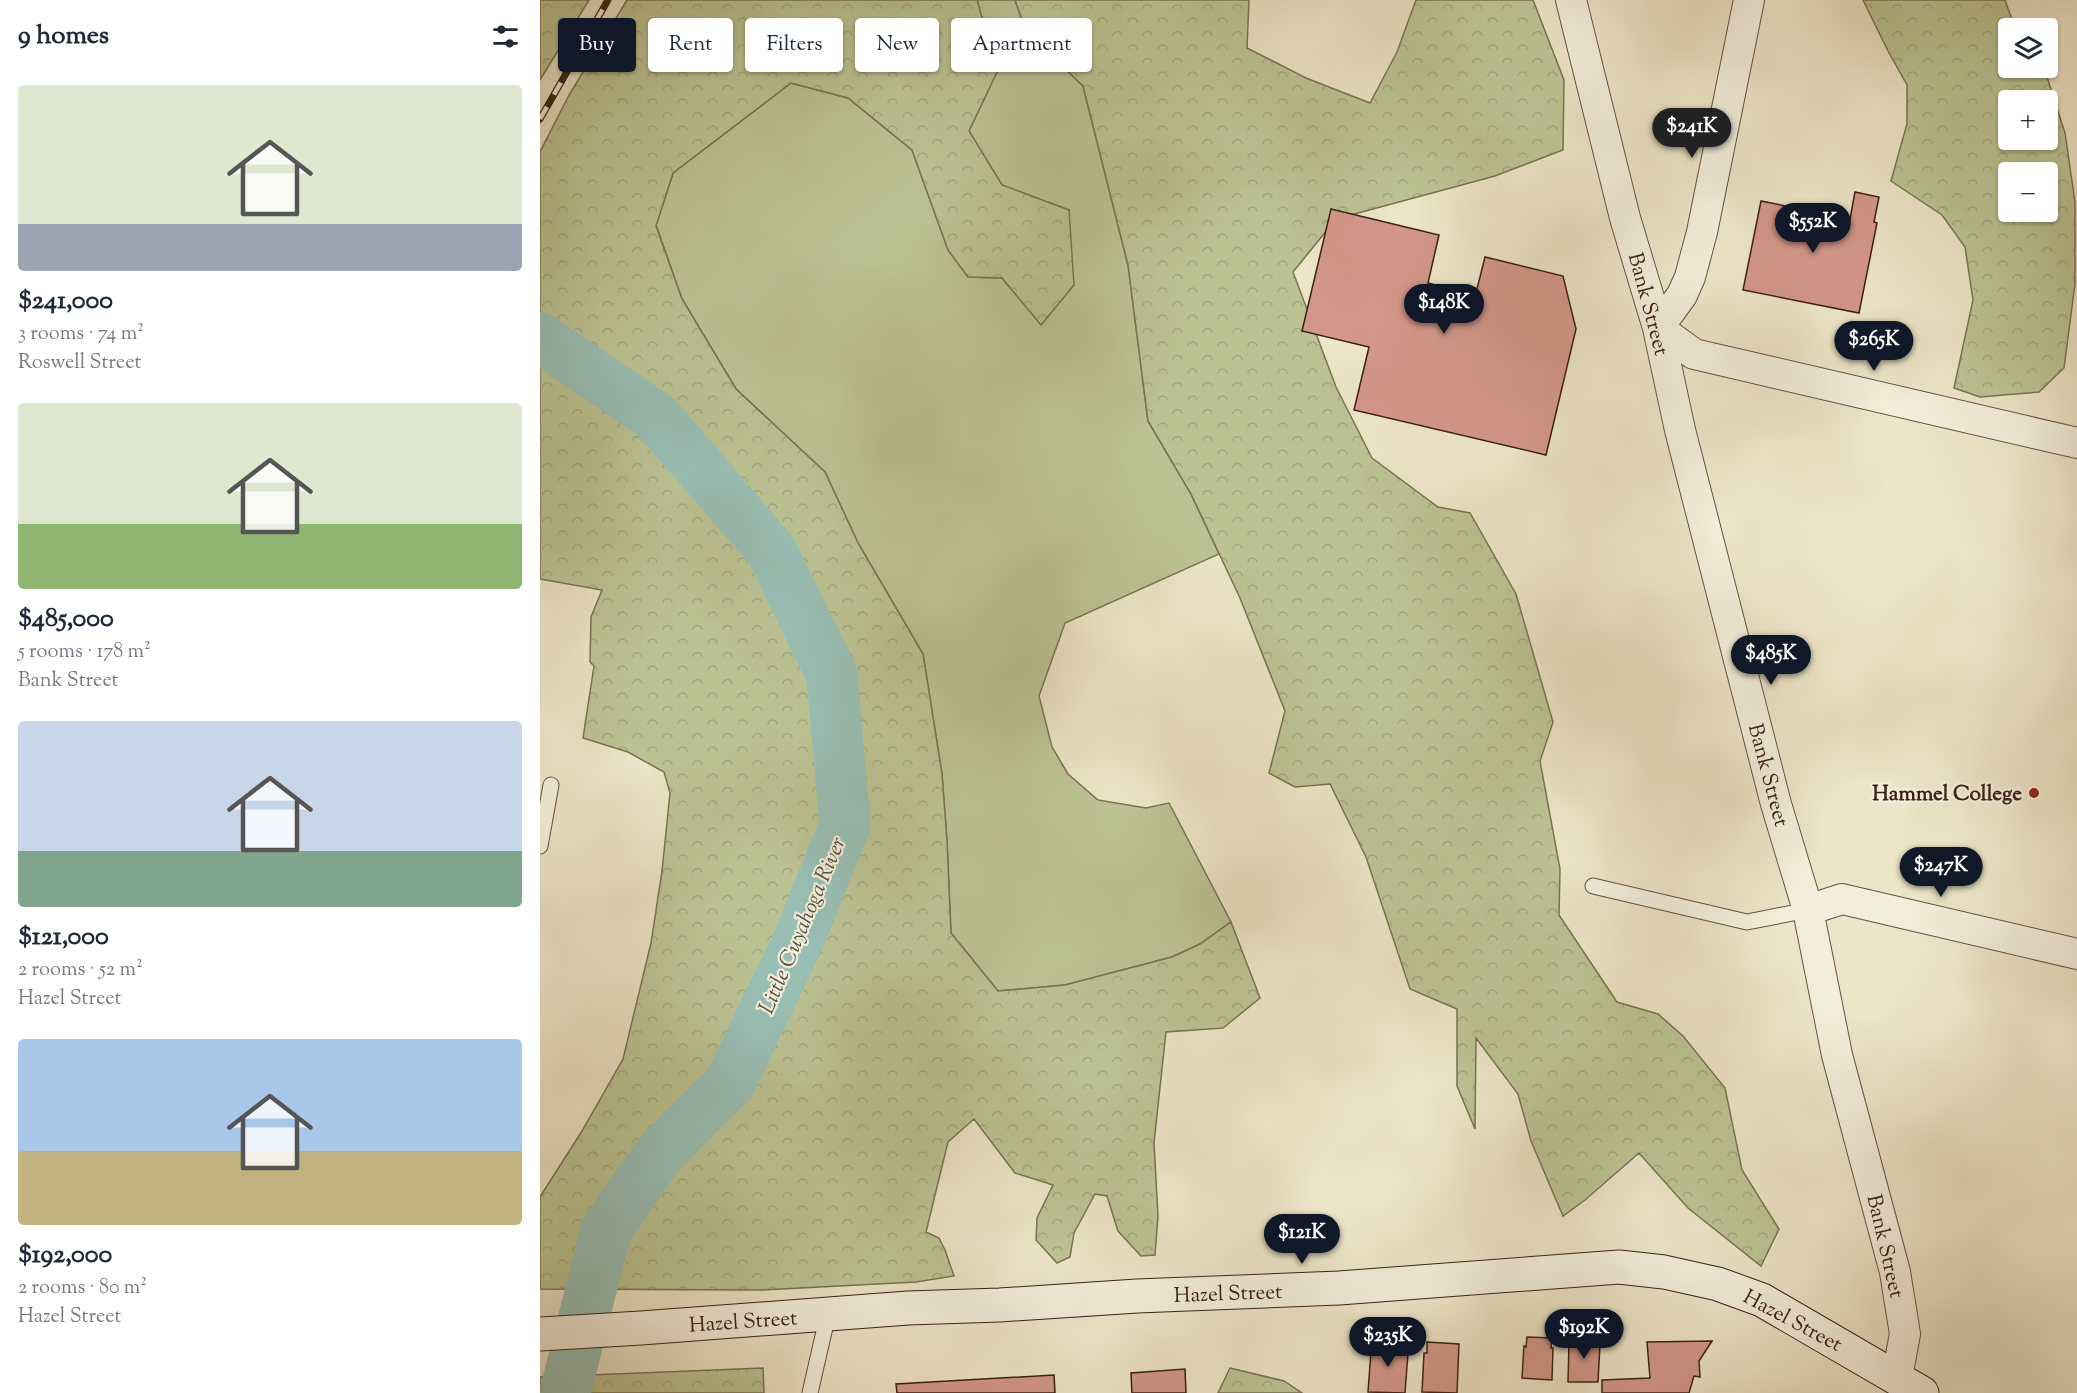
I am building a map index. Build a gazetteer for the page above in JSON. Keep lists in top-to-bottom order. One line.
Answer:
{"streets":{"street":["Bank Street","Hazel Street"]},"crossings":[["Bank Street","Hazel Street"]],"water":["Little Cuyahoga River"],"places":["Hammel College"],"page":{"heading":"9 homes","map_buttons":["+","−"],"chip":["Buy","Rent","Filters","New","Apartment"],"list":[{"name":"$241,000","note":"3 rooms · 74 m² · Roswell Street"},{"name":"$485,000","note":"5 rooms · 178 m² · Bank Street"},{"name":"$121,000","note":"2 rooms · 52 m² · Hazel Street"},{"name":"$192,000","note":"2 rooms · 80 m² · Hazel Street"}],"price":["$241K","$552K","$148K","$265K","$485K","$247K","$121K","$192K","$235K"]}}
